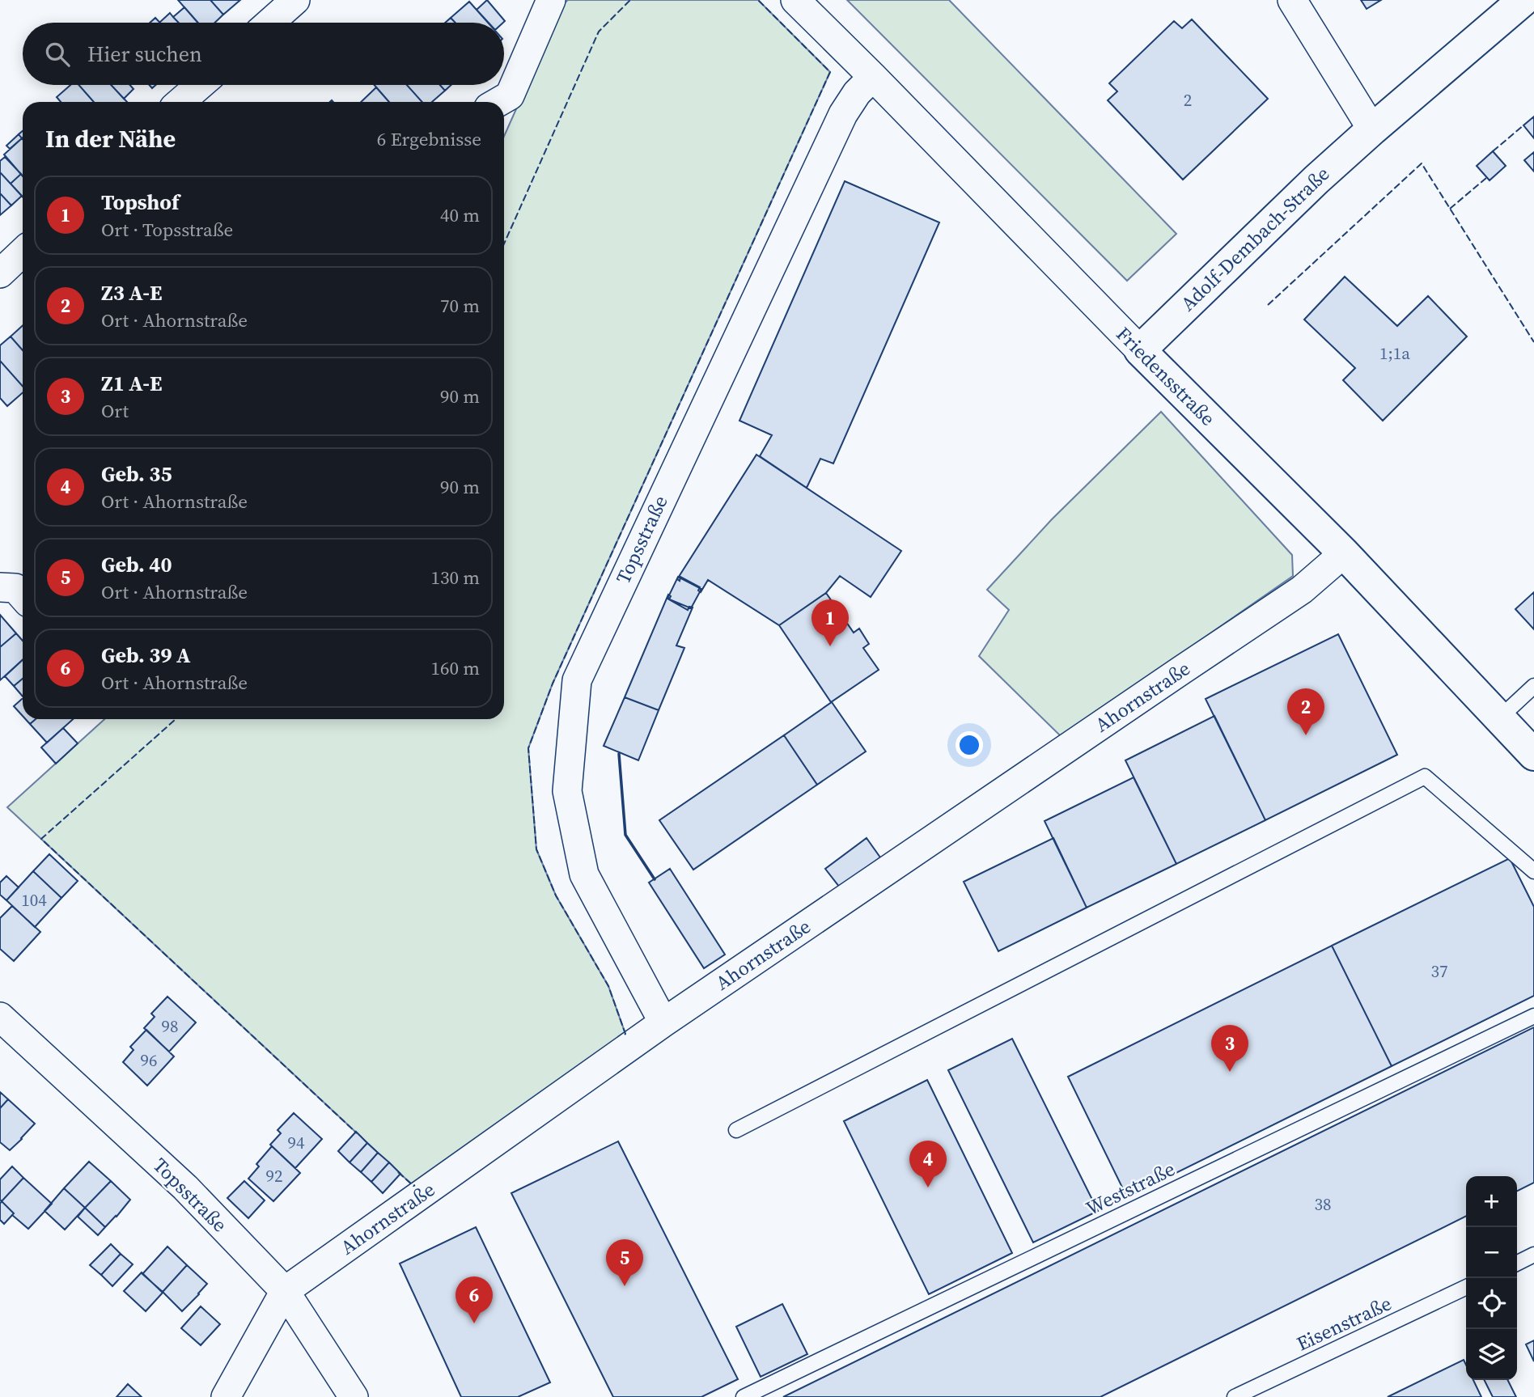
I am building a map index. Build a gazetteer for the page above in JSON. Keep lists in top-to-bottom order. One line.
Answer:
{"streets":{"main road":["Adolf-Dembach-Straße","Friedensstraße"],"street":["Topsstraße","Ahornstraße"],"lane":["Weststraße","Eisenstraße"]},"crossings":[["Adolf-Dembach-Straße","Friedensstraße"],["Friedensstraße","Topsstraße"],["Friedensstraße","Ahornstraße"],["Topsstraße","Ahornstraße"]],"house_numbers":["2","1;1a","104","37","98","96","94","92","38"],"page":{"search":"Hier suchen","heading":["In der Nähe","6 Ergebnisse"],"list":[{"mark":"1","name":"Topshof","note":"Ort · Topsstraße","value":"40 m"},{"mark":"2","name":"Z3 A-E","note":"Ort · Ahornstraße","value":"70 m"},{"mark":"3","name":"Z1 A-E","note":"Ort","value":"90 m"},{"mark":"4","name":"Geb. 35","note":"Ort · Ahornstraße","value":"90 m"},{"mark":"5","name":"Geb. 40","note":"Ort · Ahornstraße","value":"130 m"},{"mark":"6","name":"Geb. 39 A","note":"Ort · Ahornstraße","value":"160 m"}],"pins":["1","2","3","4","5","6"],"map_buttons":["+","−"]}}
